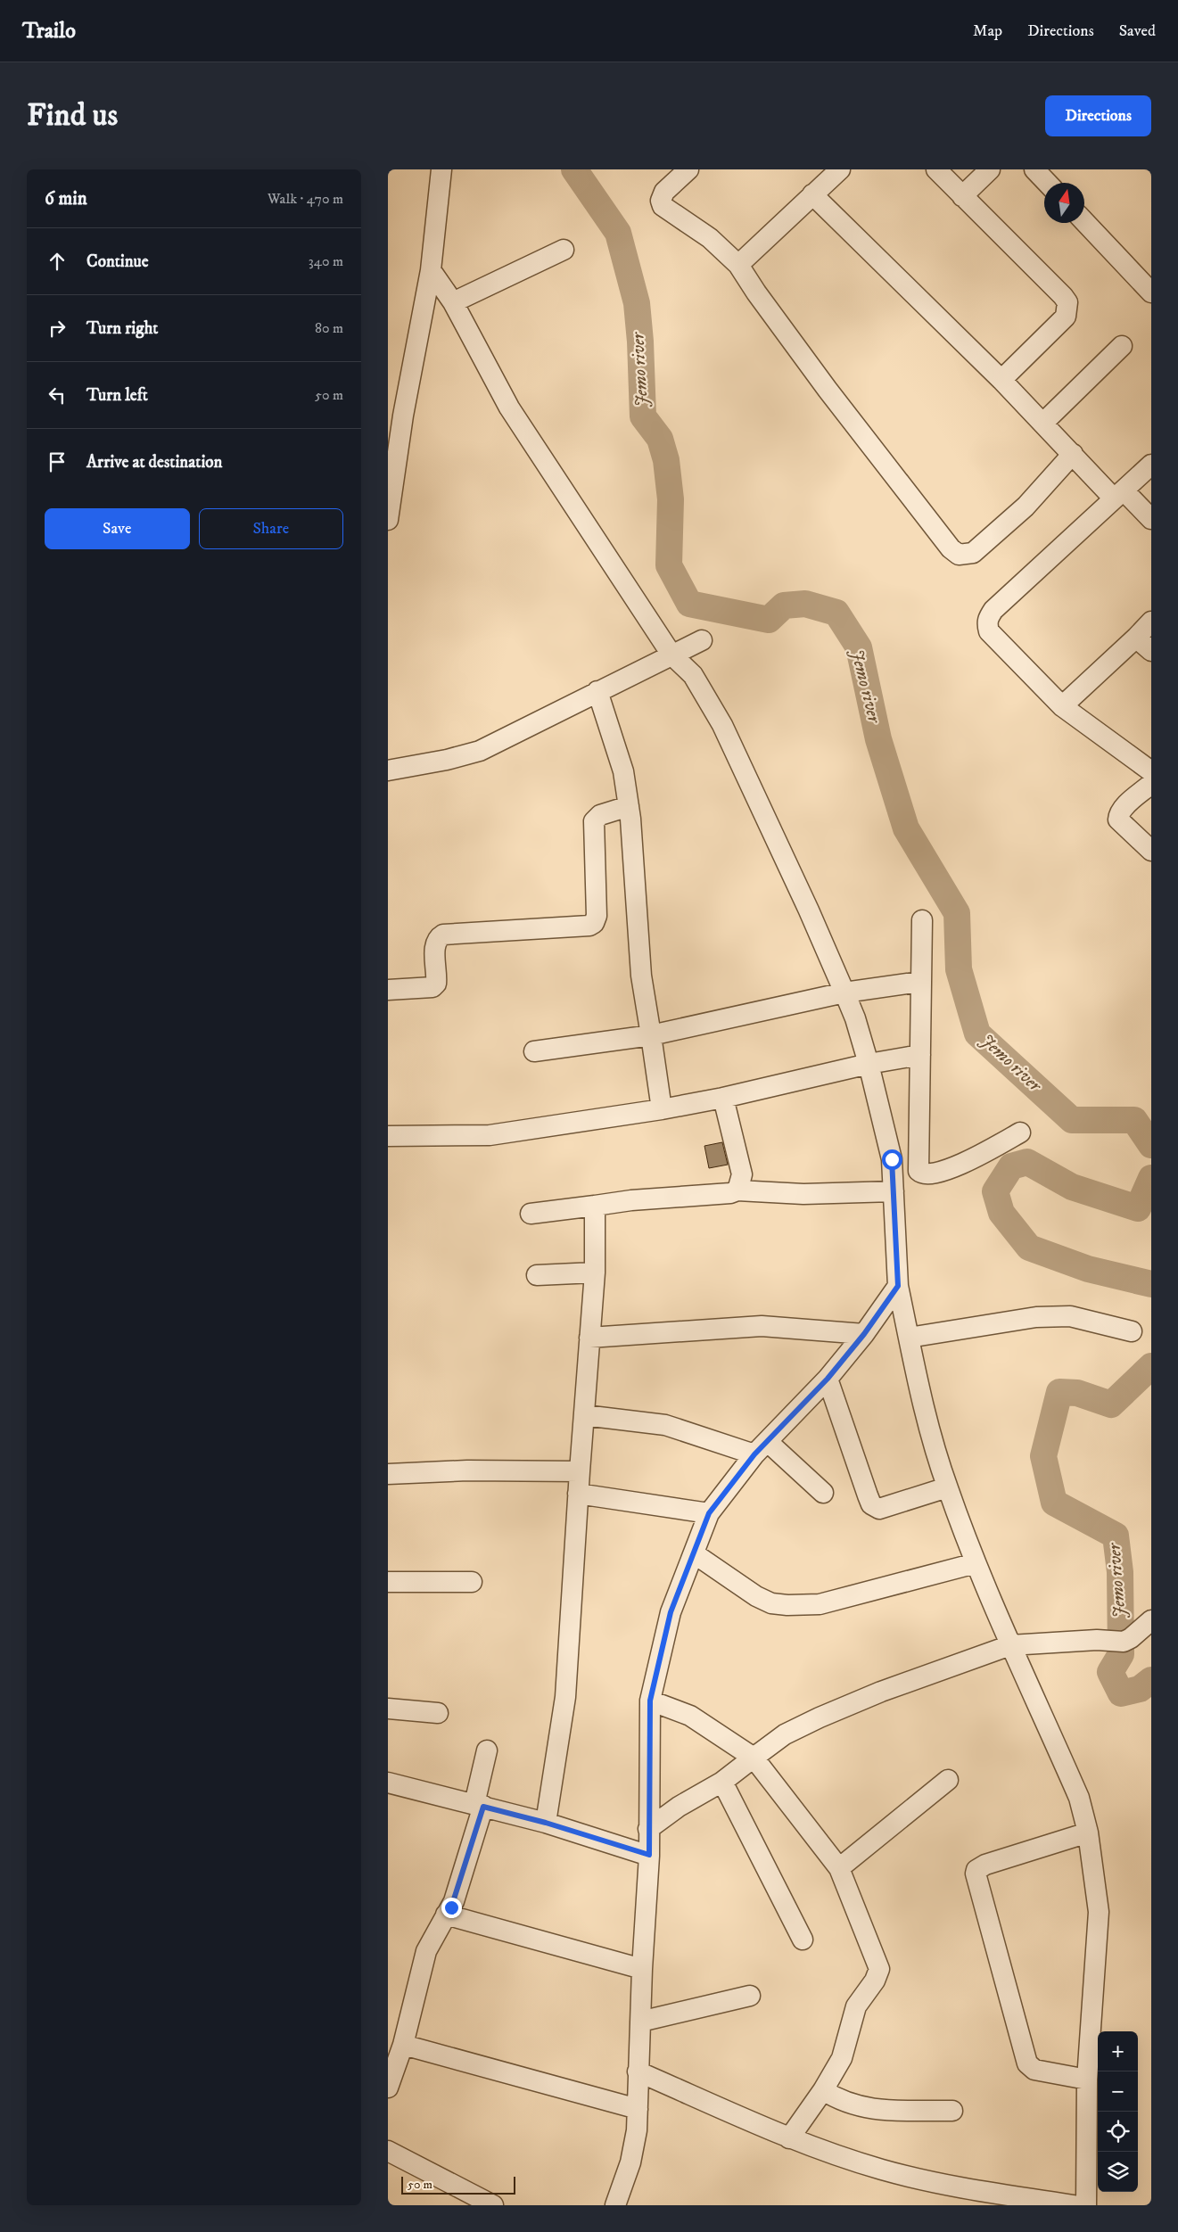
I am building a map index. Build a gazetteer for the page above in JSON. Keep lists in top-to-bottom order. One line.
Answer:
{"water":["Jemo river"],"scale_bar":"50 m","north":"top","page":{"header":"Trailo","nav":["Map","Directions","Saved"],"buttons":["Directions",["Save","Share"]],"title":"Find us","heading":["6 min","Walk · 470 m"],"list":[["Continue","340 m"],["Turn right","80 m"],["Turn left","50 m"],"Arrive at destination"],"map_buttons":["+","−"],"scale":"50 m"}}
